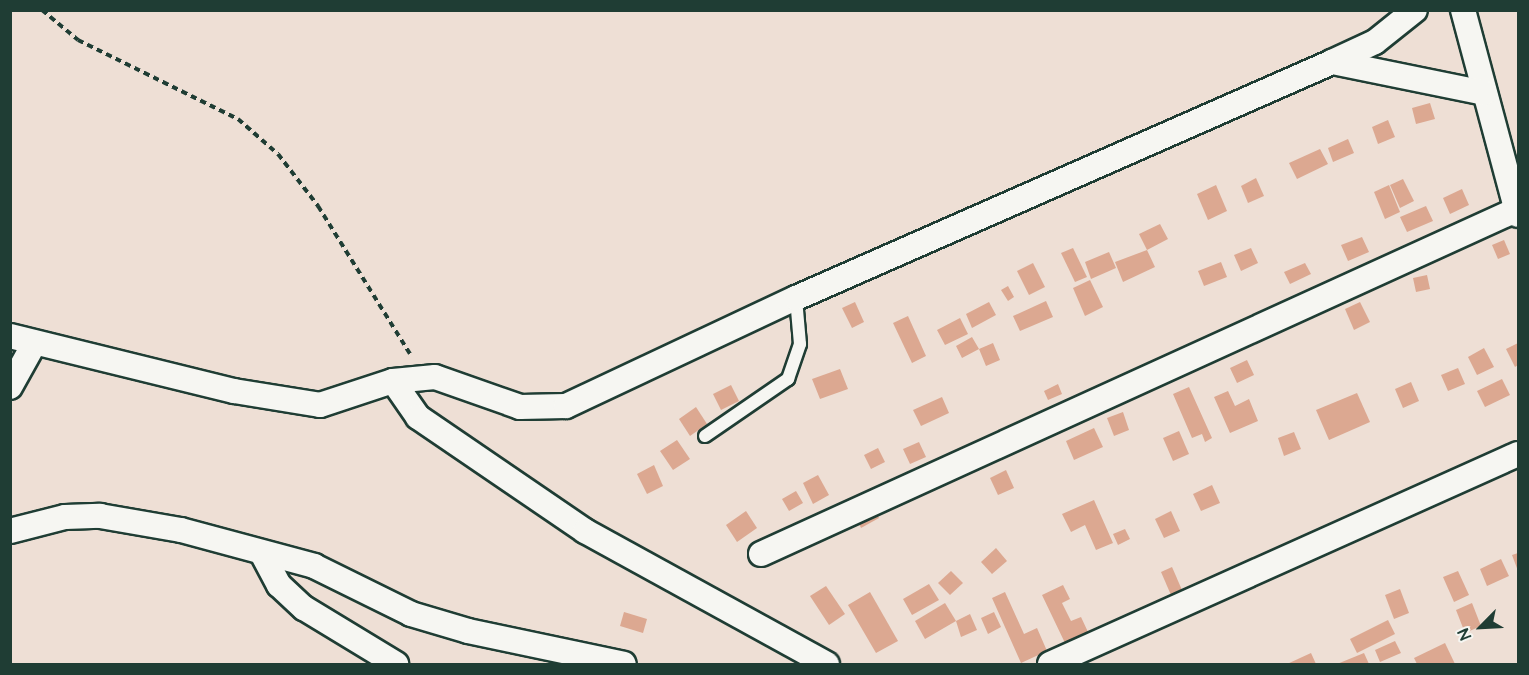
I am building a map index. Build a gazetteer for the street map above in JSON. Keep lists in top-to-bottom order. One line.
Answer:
{"north":"bottom left"}
